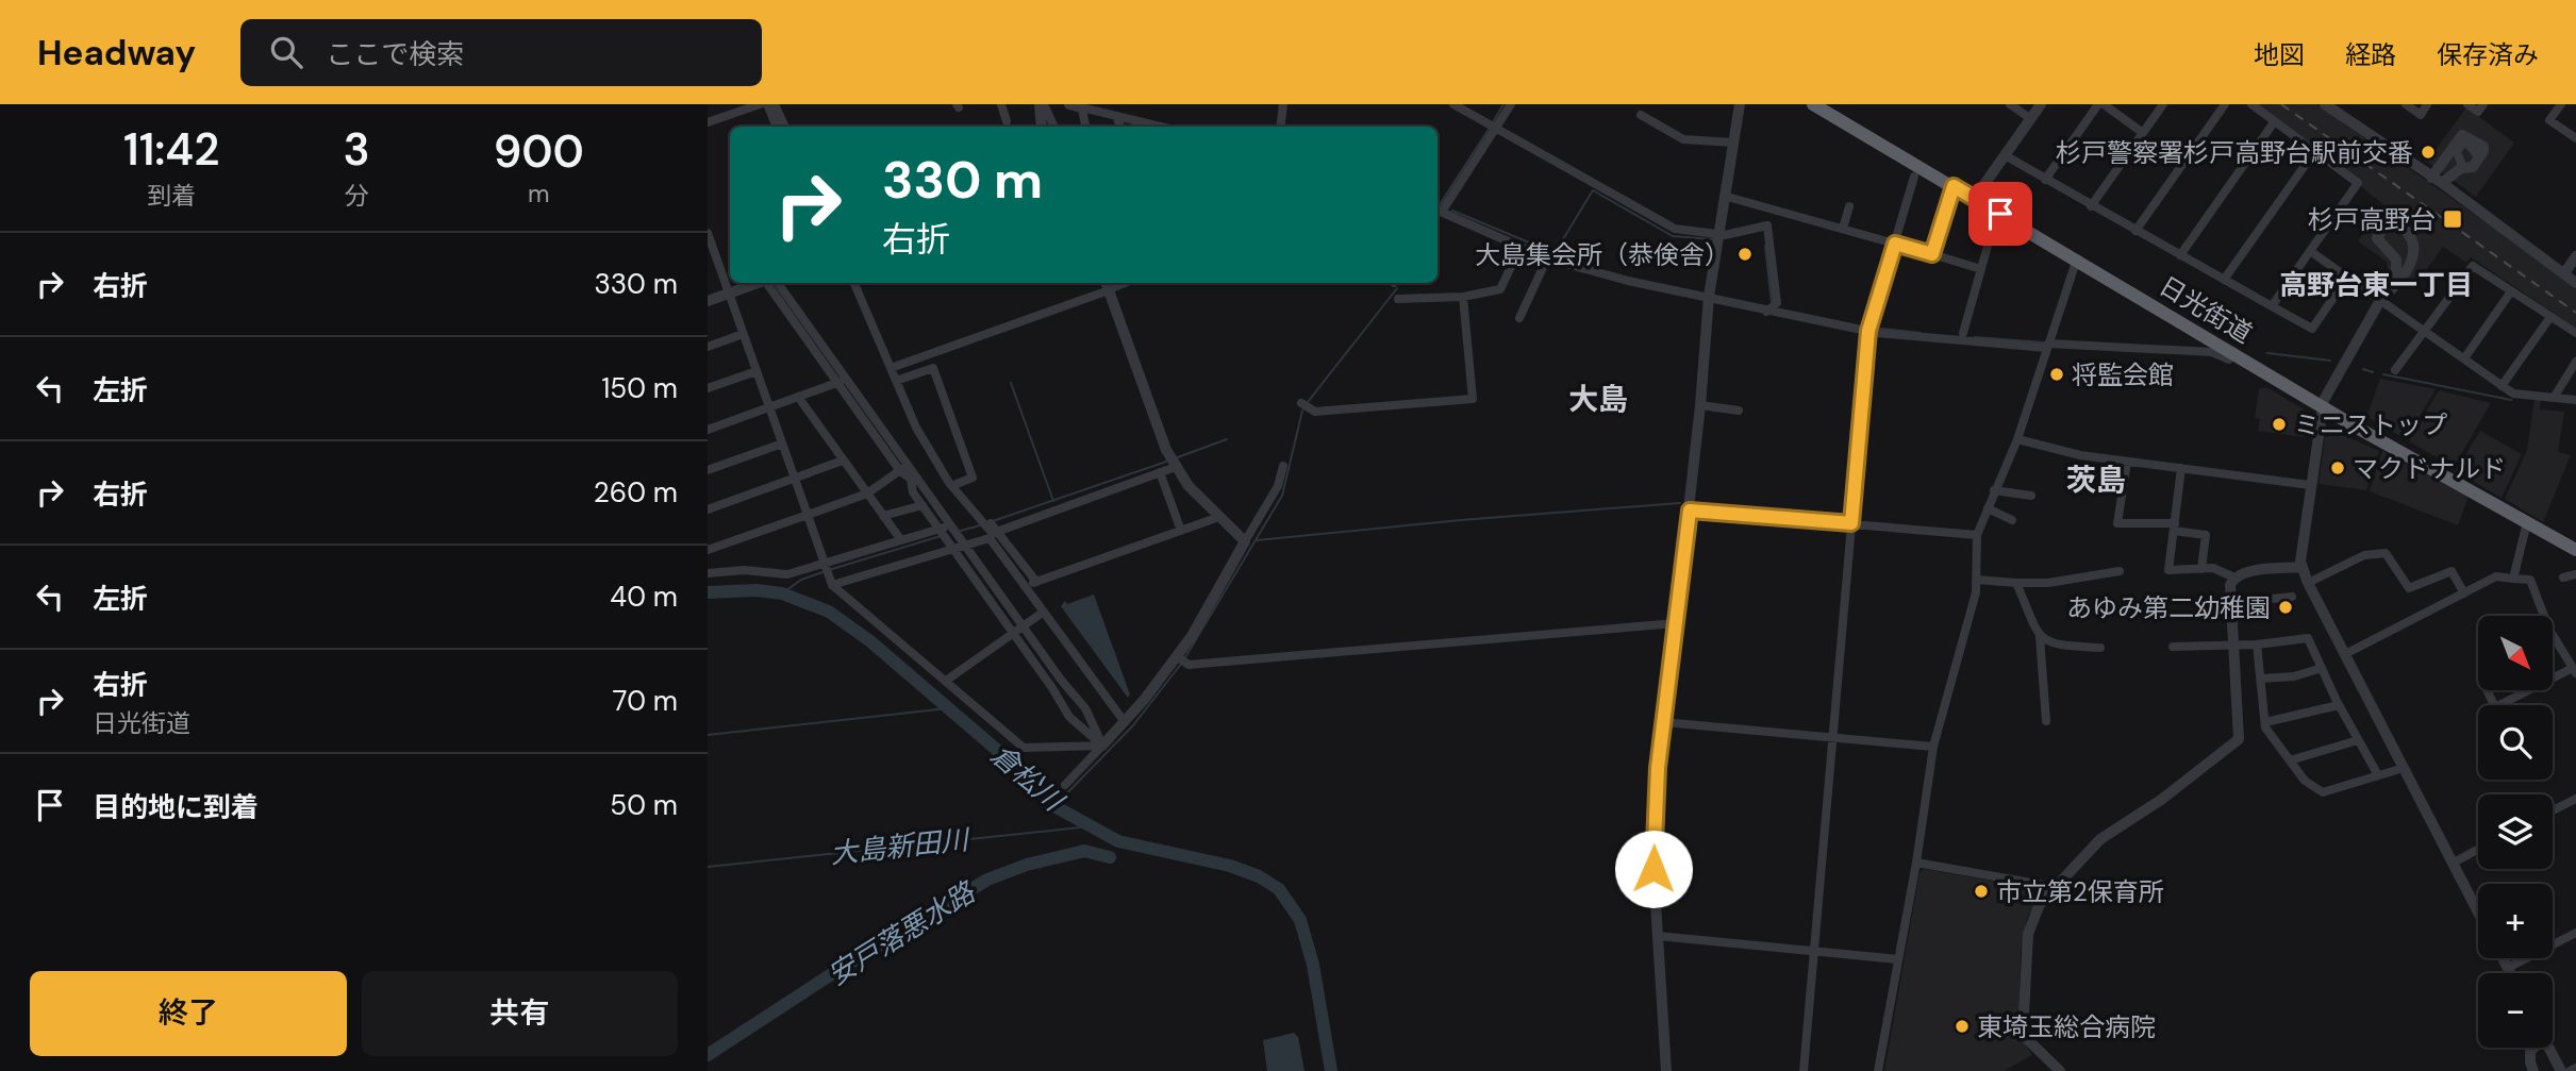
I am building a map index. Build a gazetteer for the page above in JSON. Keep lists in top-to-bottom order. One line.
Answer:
{"streets":{"highway":["日光街道"]},"districts":["高野台東一丁目","大島","茨島"],"water":["倉松川","大島新田川","安戸落悪水路"],"places":{"other":["杉戸警察署杉戸高野台駅前交番","大島集会所（恭倹舎）","将監会館","ミニストップ","マクドナルド","あゆみ第二幼稚園","市立第2保育所","東埼玉総合病院"],"transit":["杉戸高野台"]},"north":"bottom right","page":{"header":"Headway","search":"ここで検索","nav":["地図","経路","保存済み"],"eta":["11:42","到着","3","分","900","m"],"turn":["330 m","右折"],"list":[{"name":"右折","value":"330 m"},{"name":"左折","value":"150 m"},{"name":"右折","value":"260 m"},{"name":"左折","value":"40 m"},{"name":"右折","note":"日光街道","value":"70 m"},{"name":"目的地に到着","value":"50 m"}],"map_buttons":["+","−"],"buttons":["終了","共有"]}}
